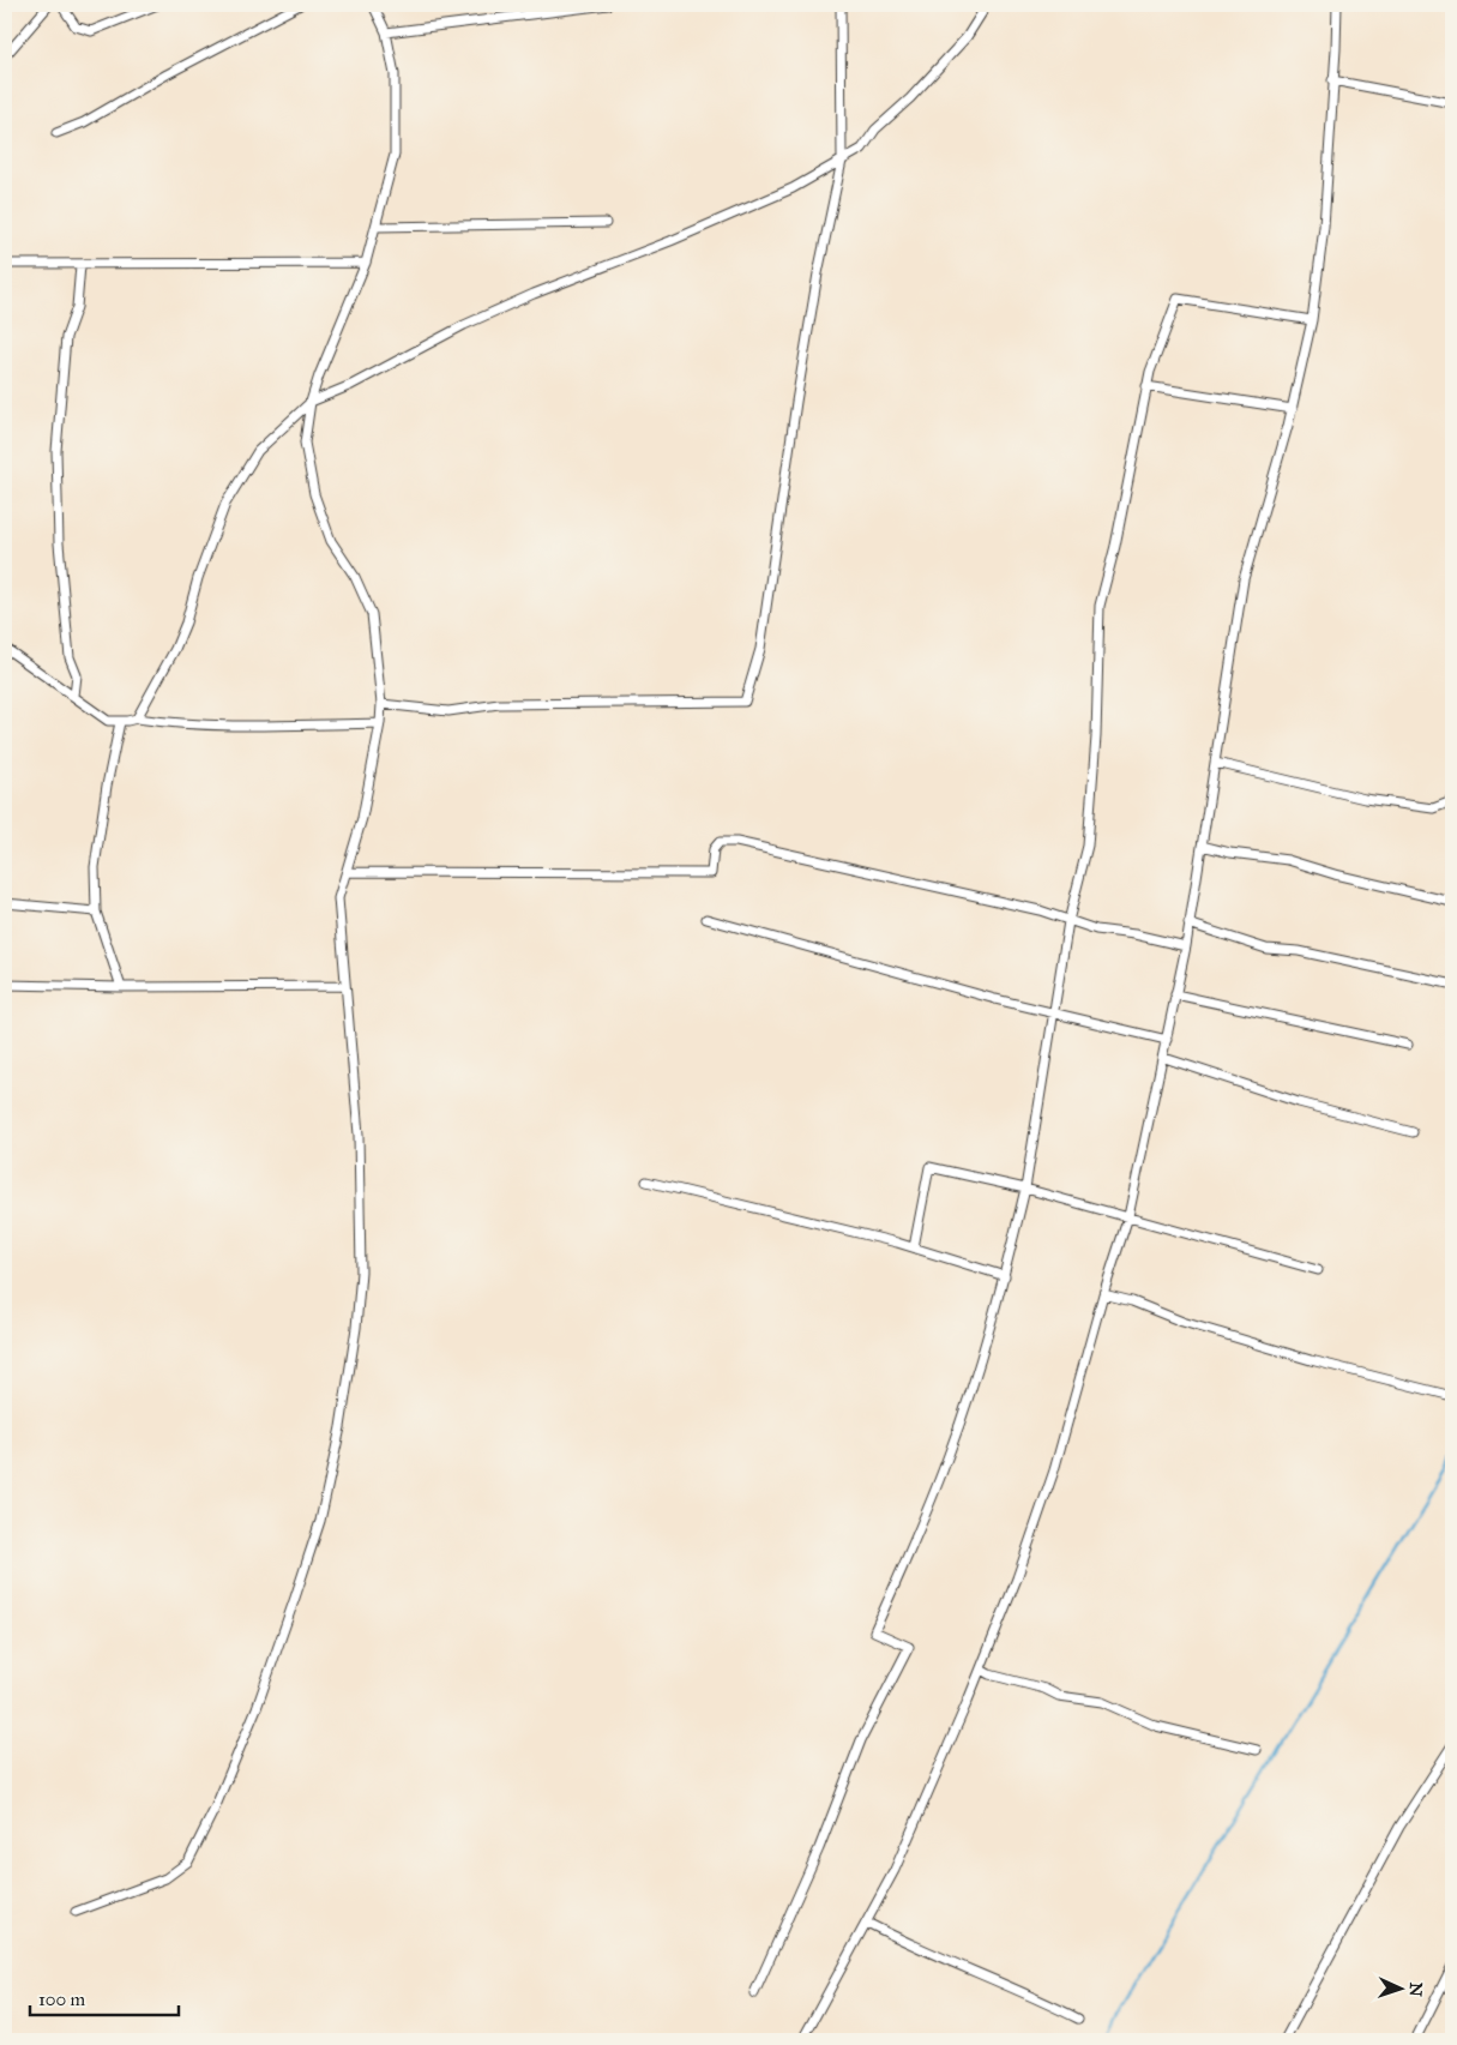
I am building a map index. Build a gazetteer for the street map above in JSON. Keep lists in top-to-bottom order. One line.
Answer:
{"scale_bar":"100 m","north":"right"}
